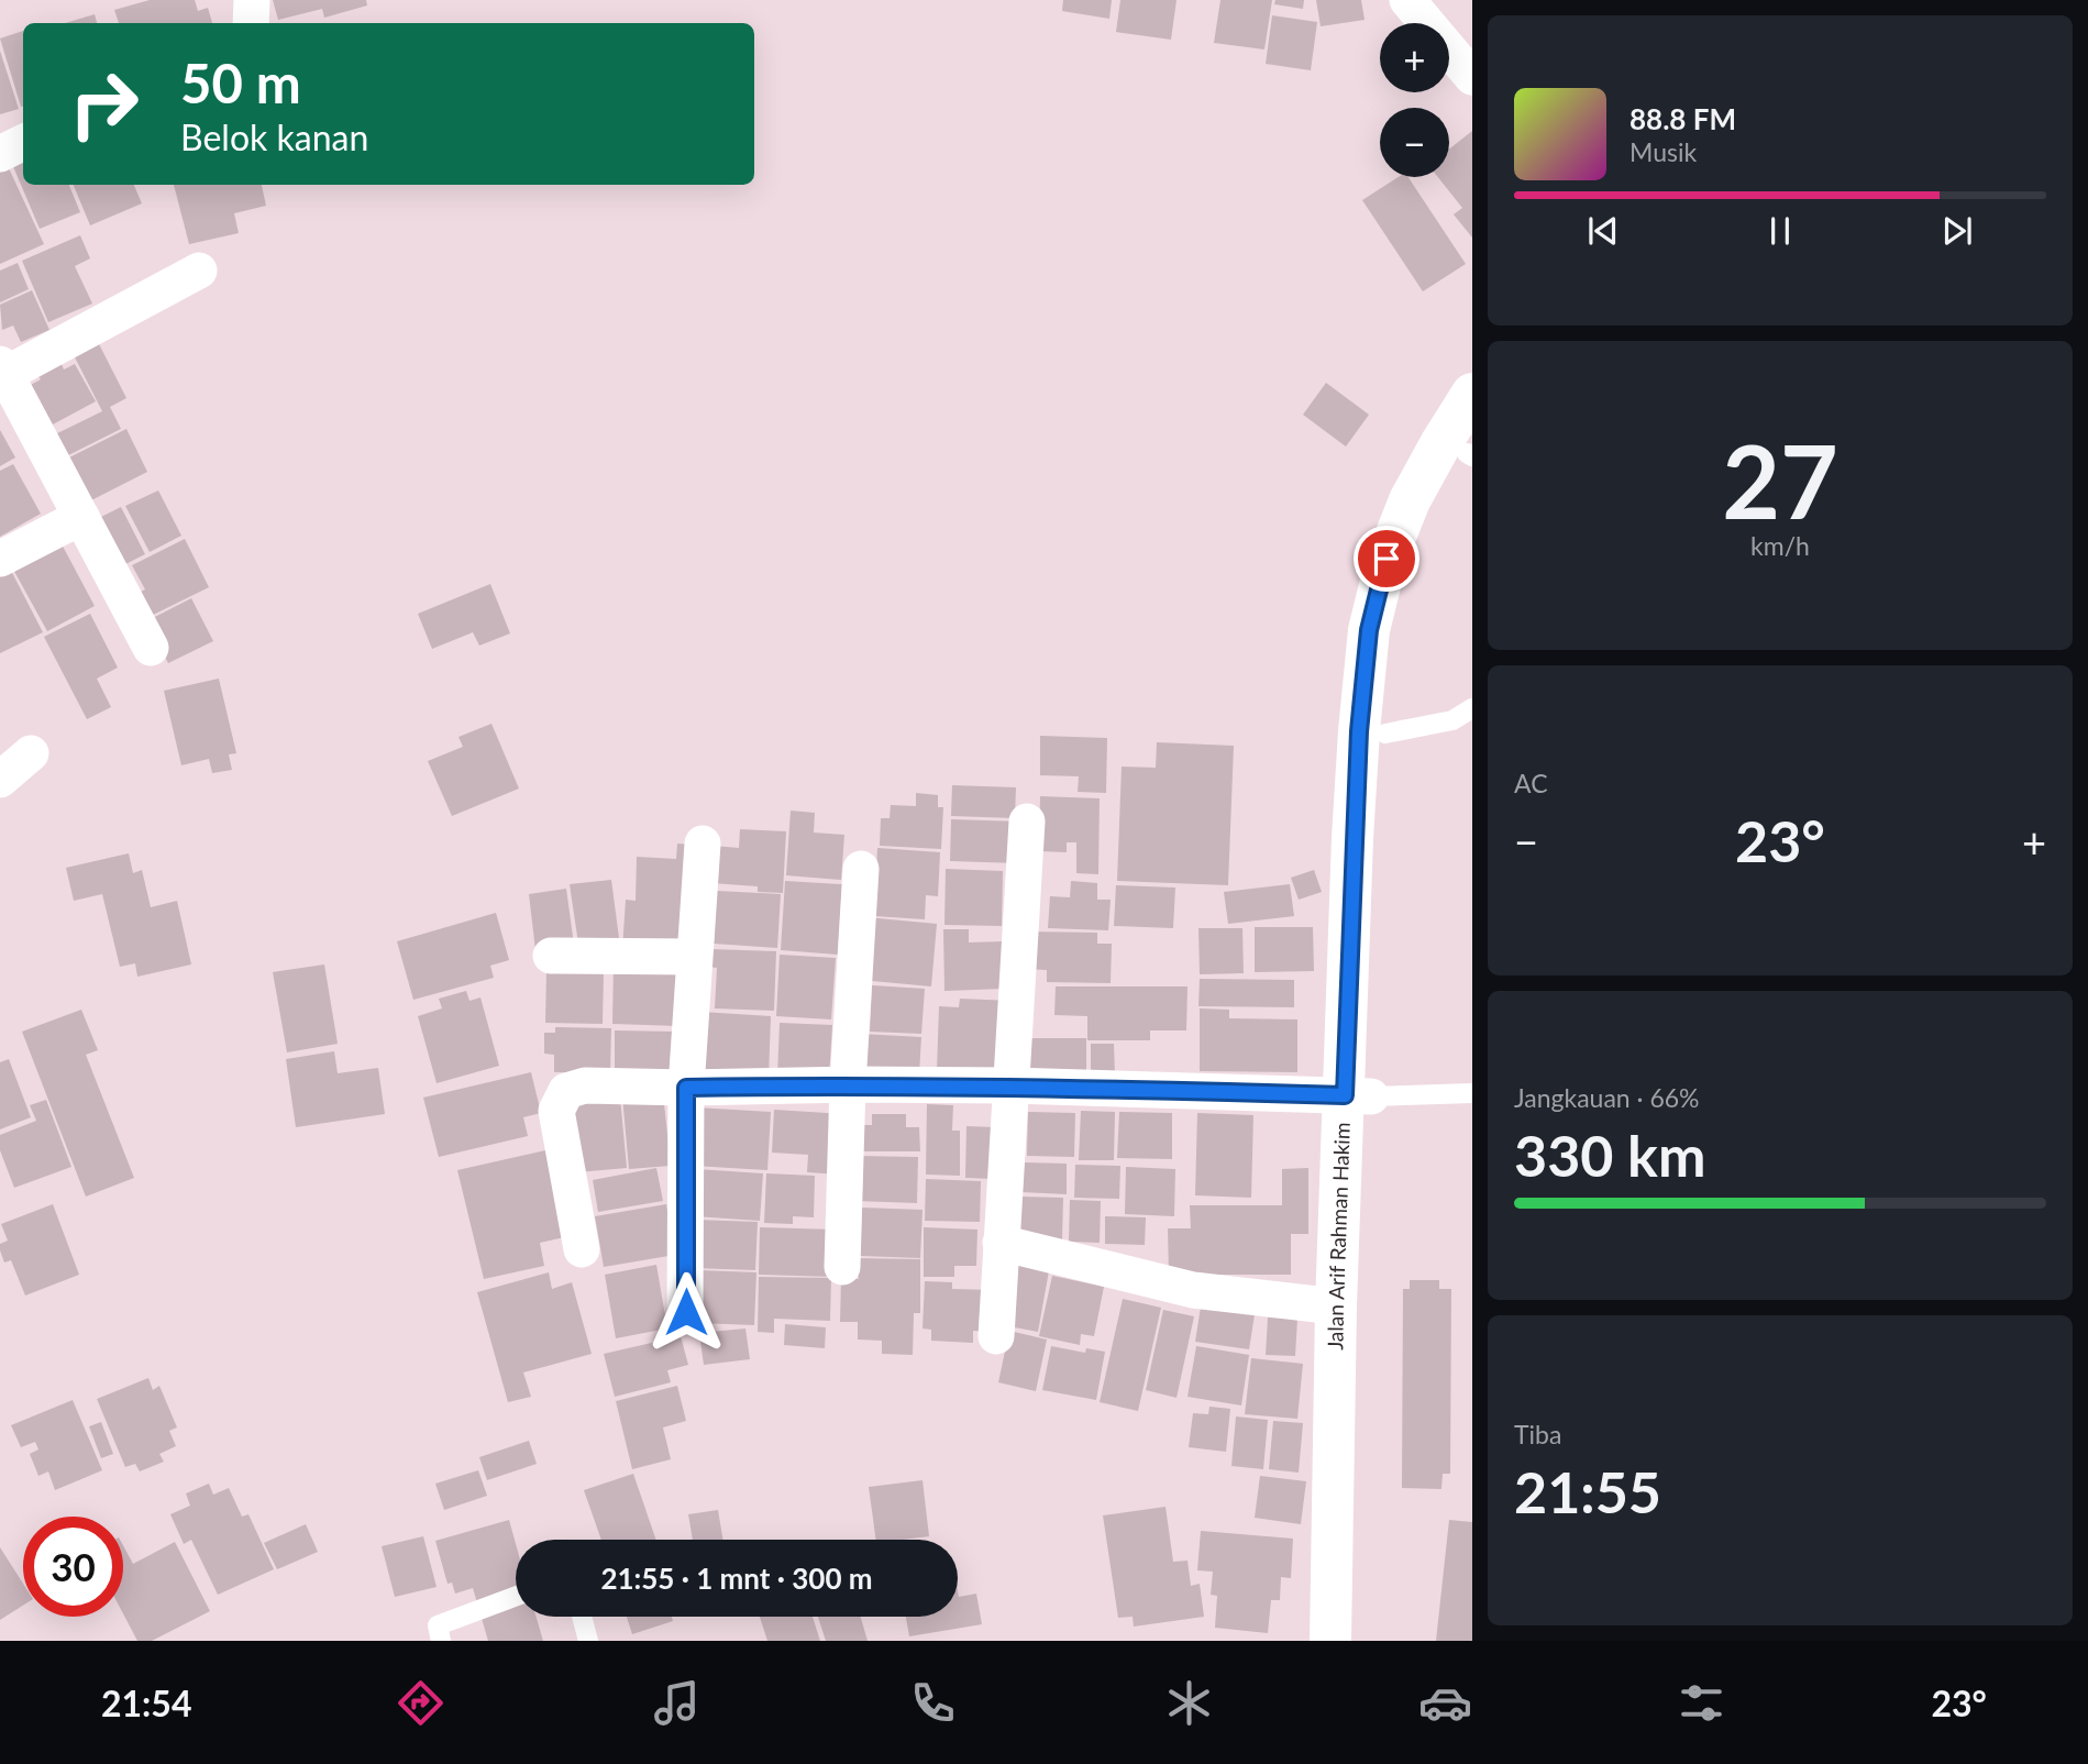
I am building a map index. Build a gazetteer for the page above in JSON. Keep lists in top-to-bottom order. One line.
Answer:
{"streets":{"main road":["Jalan Arif Rahman Hakim"]},"page":{"map_buttons":["+","−"],"turn":["50 m","Belok kanan"],"song":["88.8 FM","Musik"],"tile":[["27","km/h"],"AC",["Jangkauan · 66%","330 km"],["Tiba","21:55"]],"heat":["−","23°","+"],"limit":"30","trip":"21:55 · 1 mnt · 300 m","tabs":["21:54","23°"]}}
